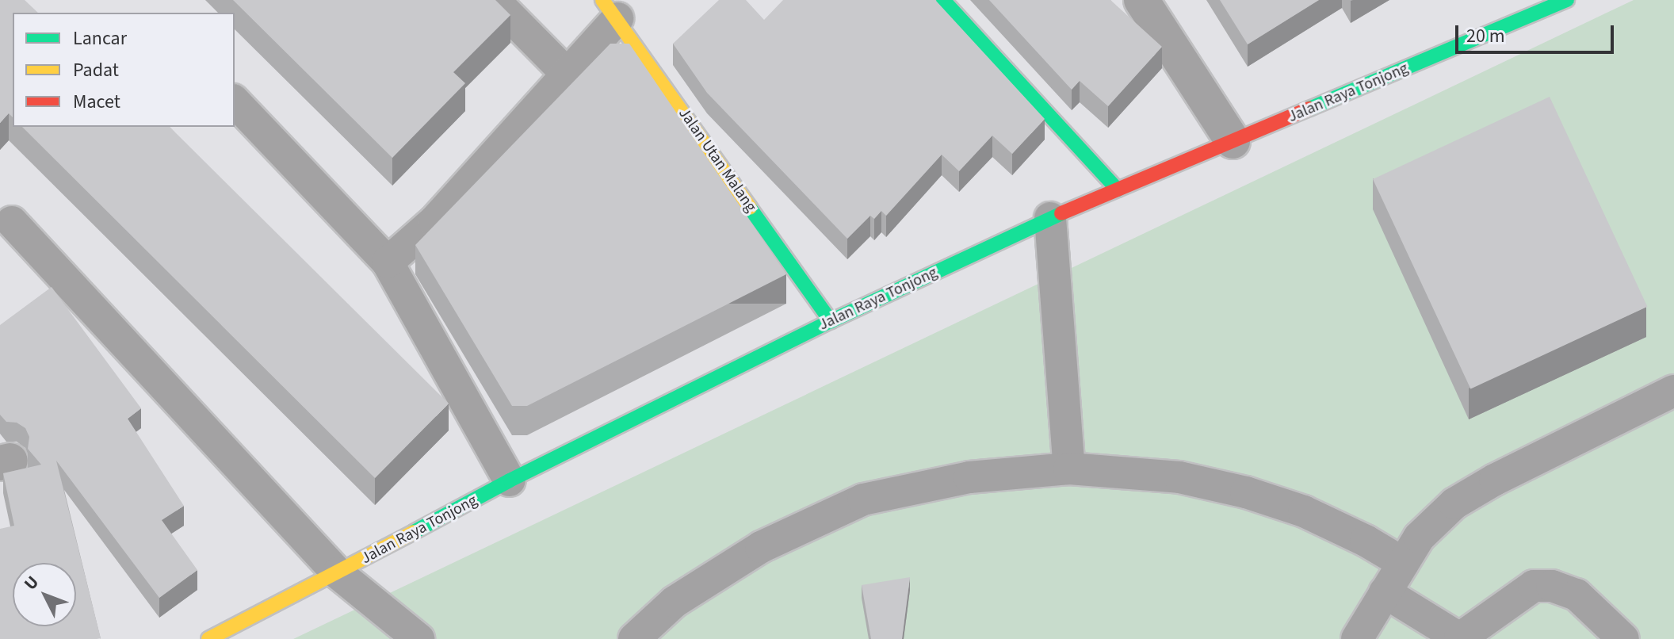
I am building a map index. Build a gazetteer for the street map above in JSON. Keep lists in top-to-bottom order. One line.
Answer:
{"streets":{"main road":["Jalan Raya Tonjong","Jalan Utan Malang"]},"crossings":[["Jalan Raya Tonjong","Jalan Utan Malang"]],"legend":["Lancar","Padat","Macet"],"scale_bar":"20 m","north":"top left"}
